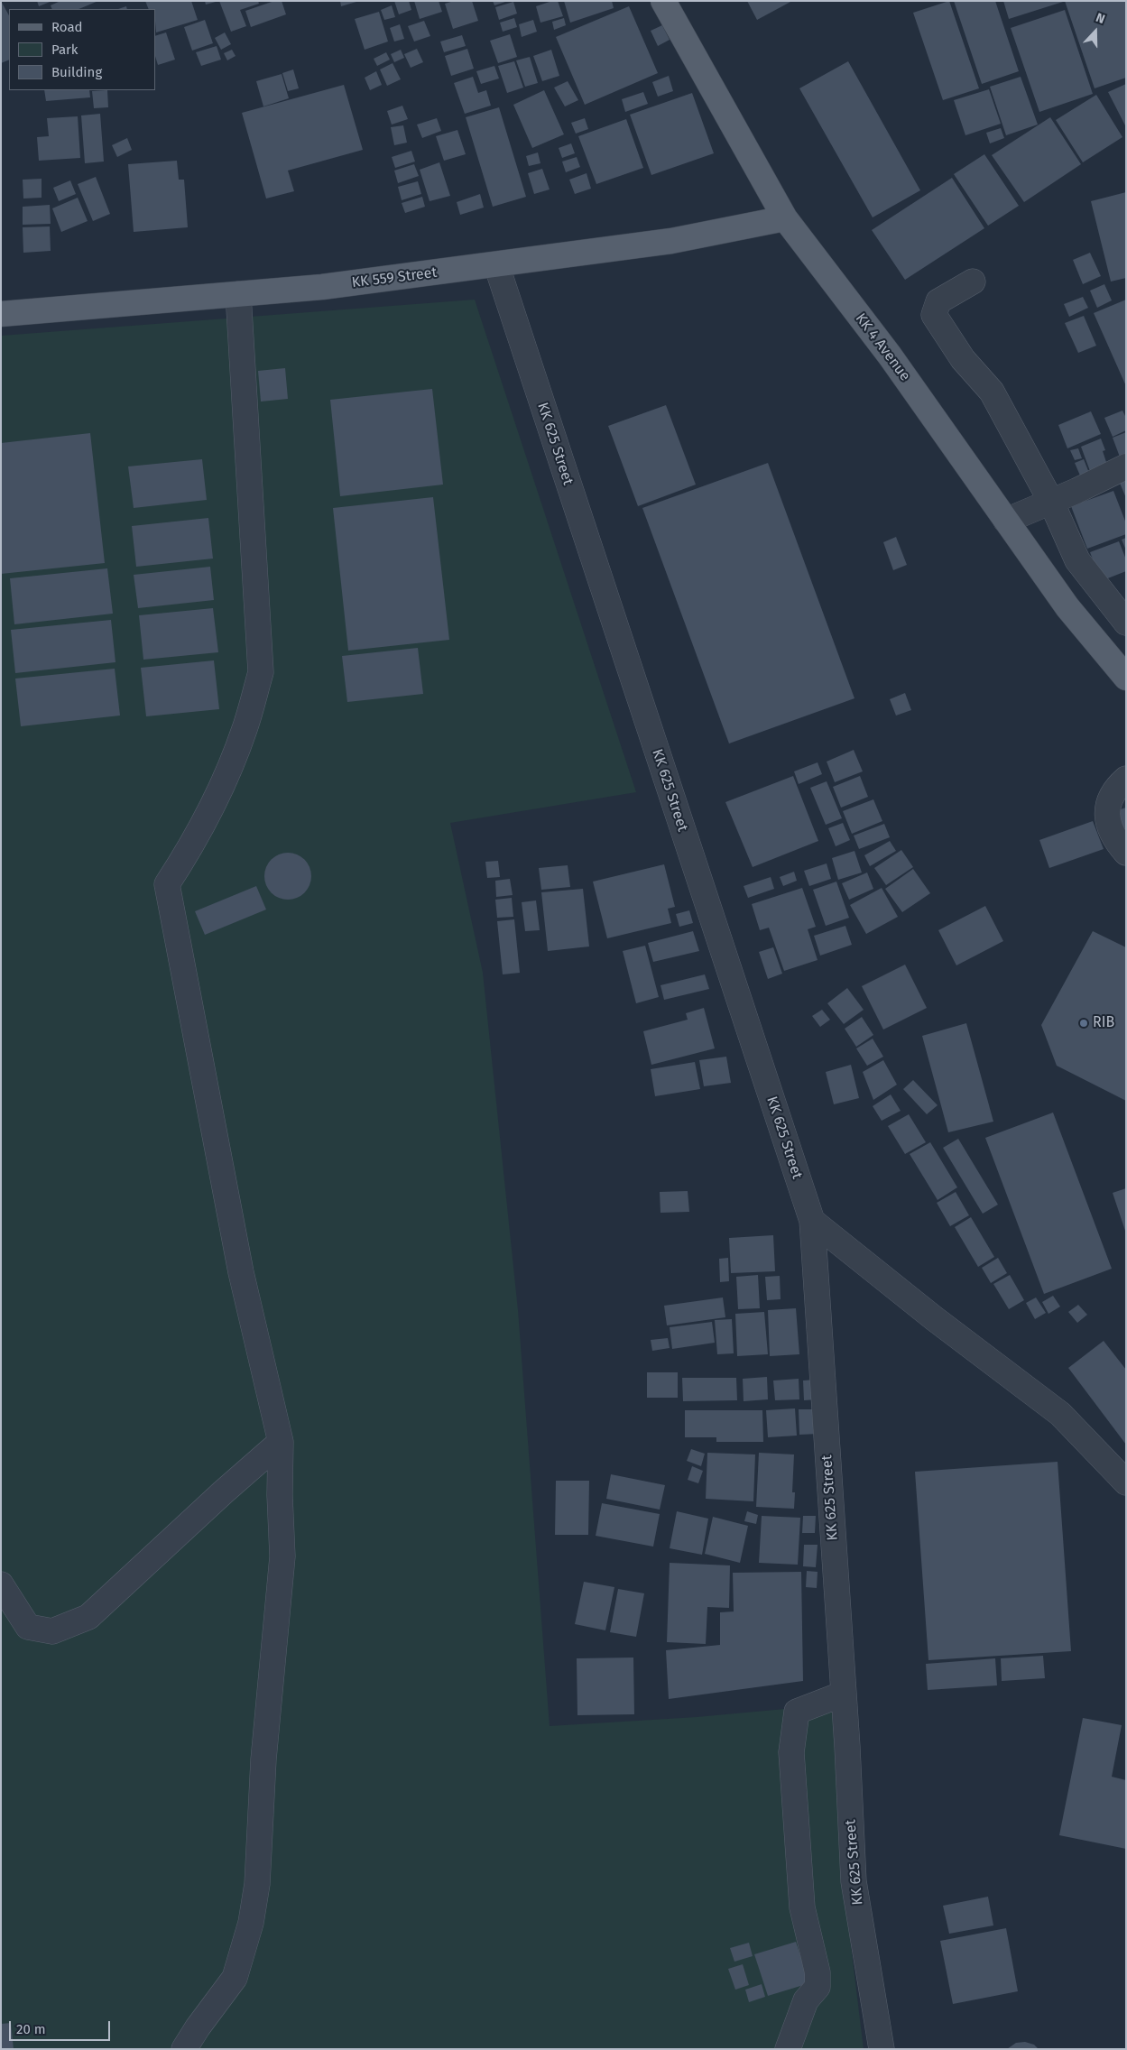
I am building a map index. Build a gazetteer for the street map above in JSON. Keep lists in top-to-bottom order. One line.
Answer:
{"streets":{"main road":["KK 559 Street","KK 4 Avenue"],"street":["KK 625 Street"]},"crossings":[["KK 559 Street","KK 4 Avenue"],["KK 559 Street","KK 625 Street"]],"places":["RIB"],"legend":["Road","Park","Building"],"scale_bar":"20 m","north":"top"}
